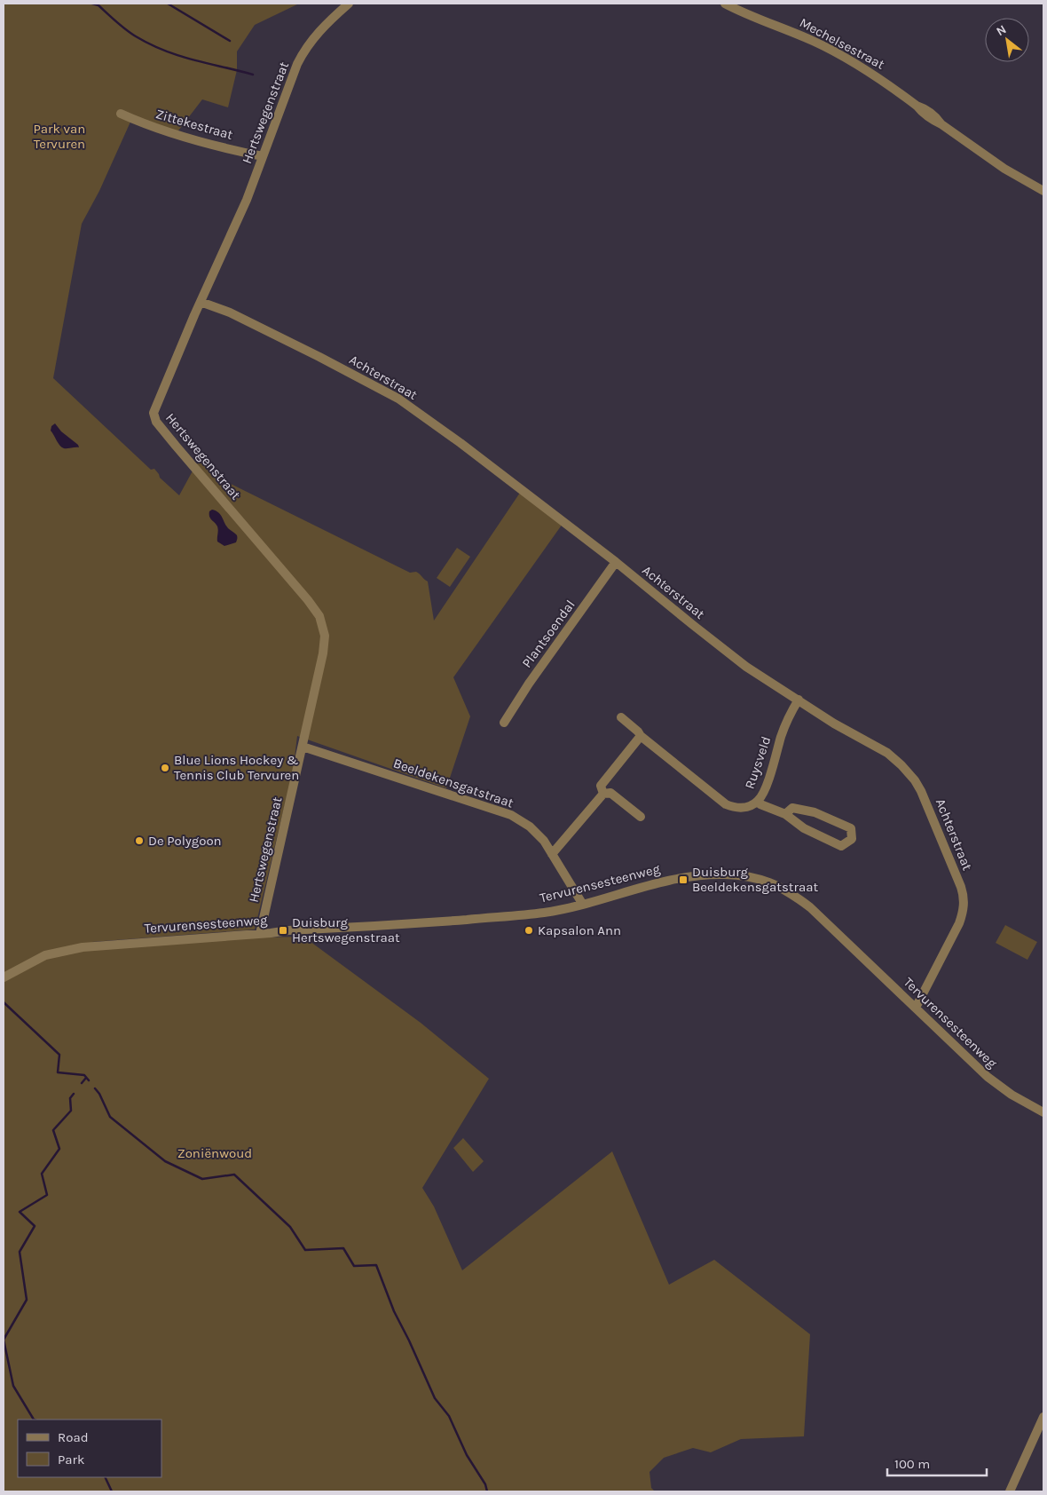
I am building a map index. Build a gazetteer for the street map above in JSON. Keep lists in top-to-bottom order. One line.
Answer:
{"streets":{"street":["Mechelsestraat","Hertswegenstraat","Zittekestraat","Achterstraat","Plantsoendal","Ruysveld","Beeldekensgatstraat","Tervurensesteenweg"]},"crossings":[["Hertswegenstraat","Zittekestraat"],["Hertswegenstraat","Achterstraat"],["Hertswegenstraat","Beeldekensgatstraat"],["Hertswegenstraat","Tervurensesteenweg"],["Achterstraat","Plantsoendal"],["Achterstraat","Ruysveld"],["Achterstraat","Tervurensesteenweg"],["Beeldekensgatstraat","Tervurensesteenweg"]],"parks":["Park van Tervuren","Zoniënwoud"],"places":{"other":["Blue Lions Hockey & Tennis Club Tervuren","De Polygoon","Kapsalon Ann"],"transit":["Duisburg Beeldekensgatstraat","Duisburg Hertswegenstraat"]},"legend":["Road","Park"],"scale_bar":"100 m","north":"top left"}
